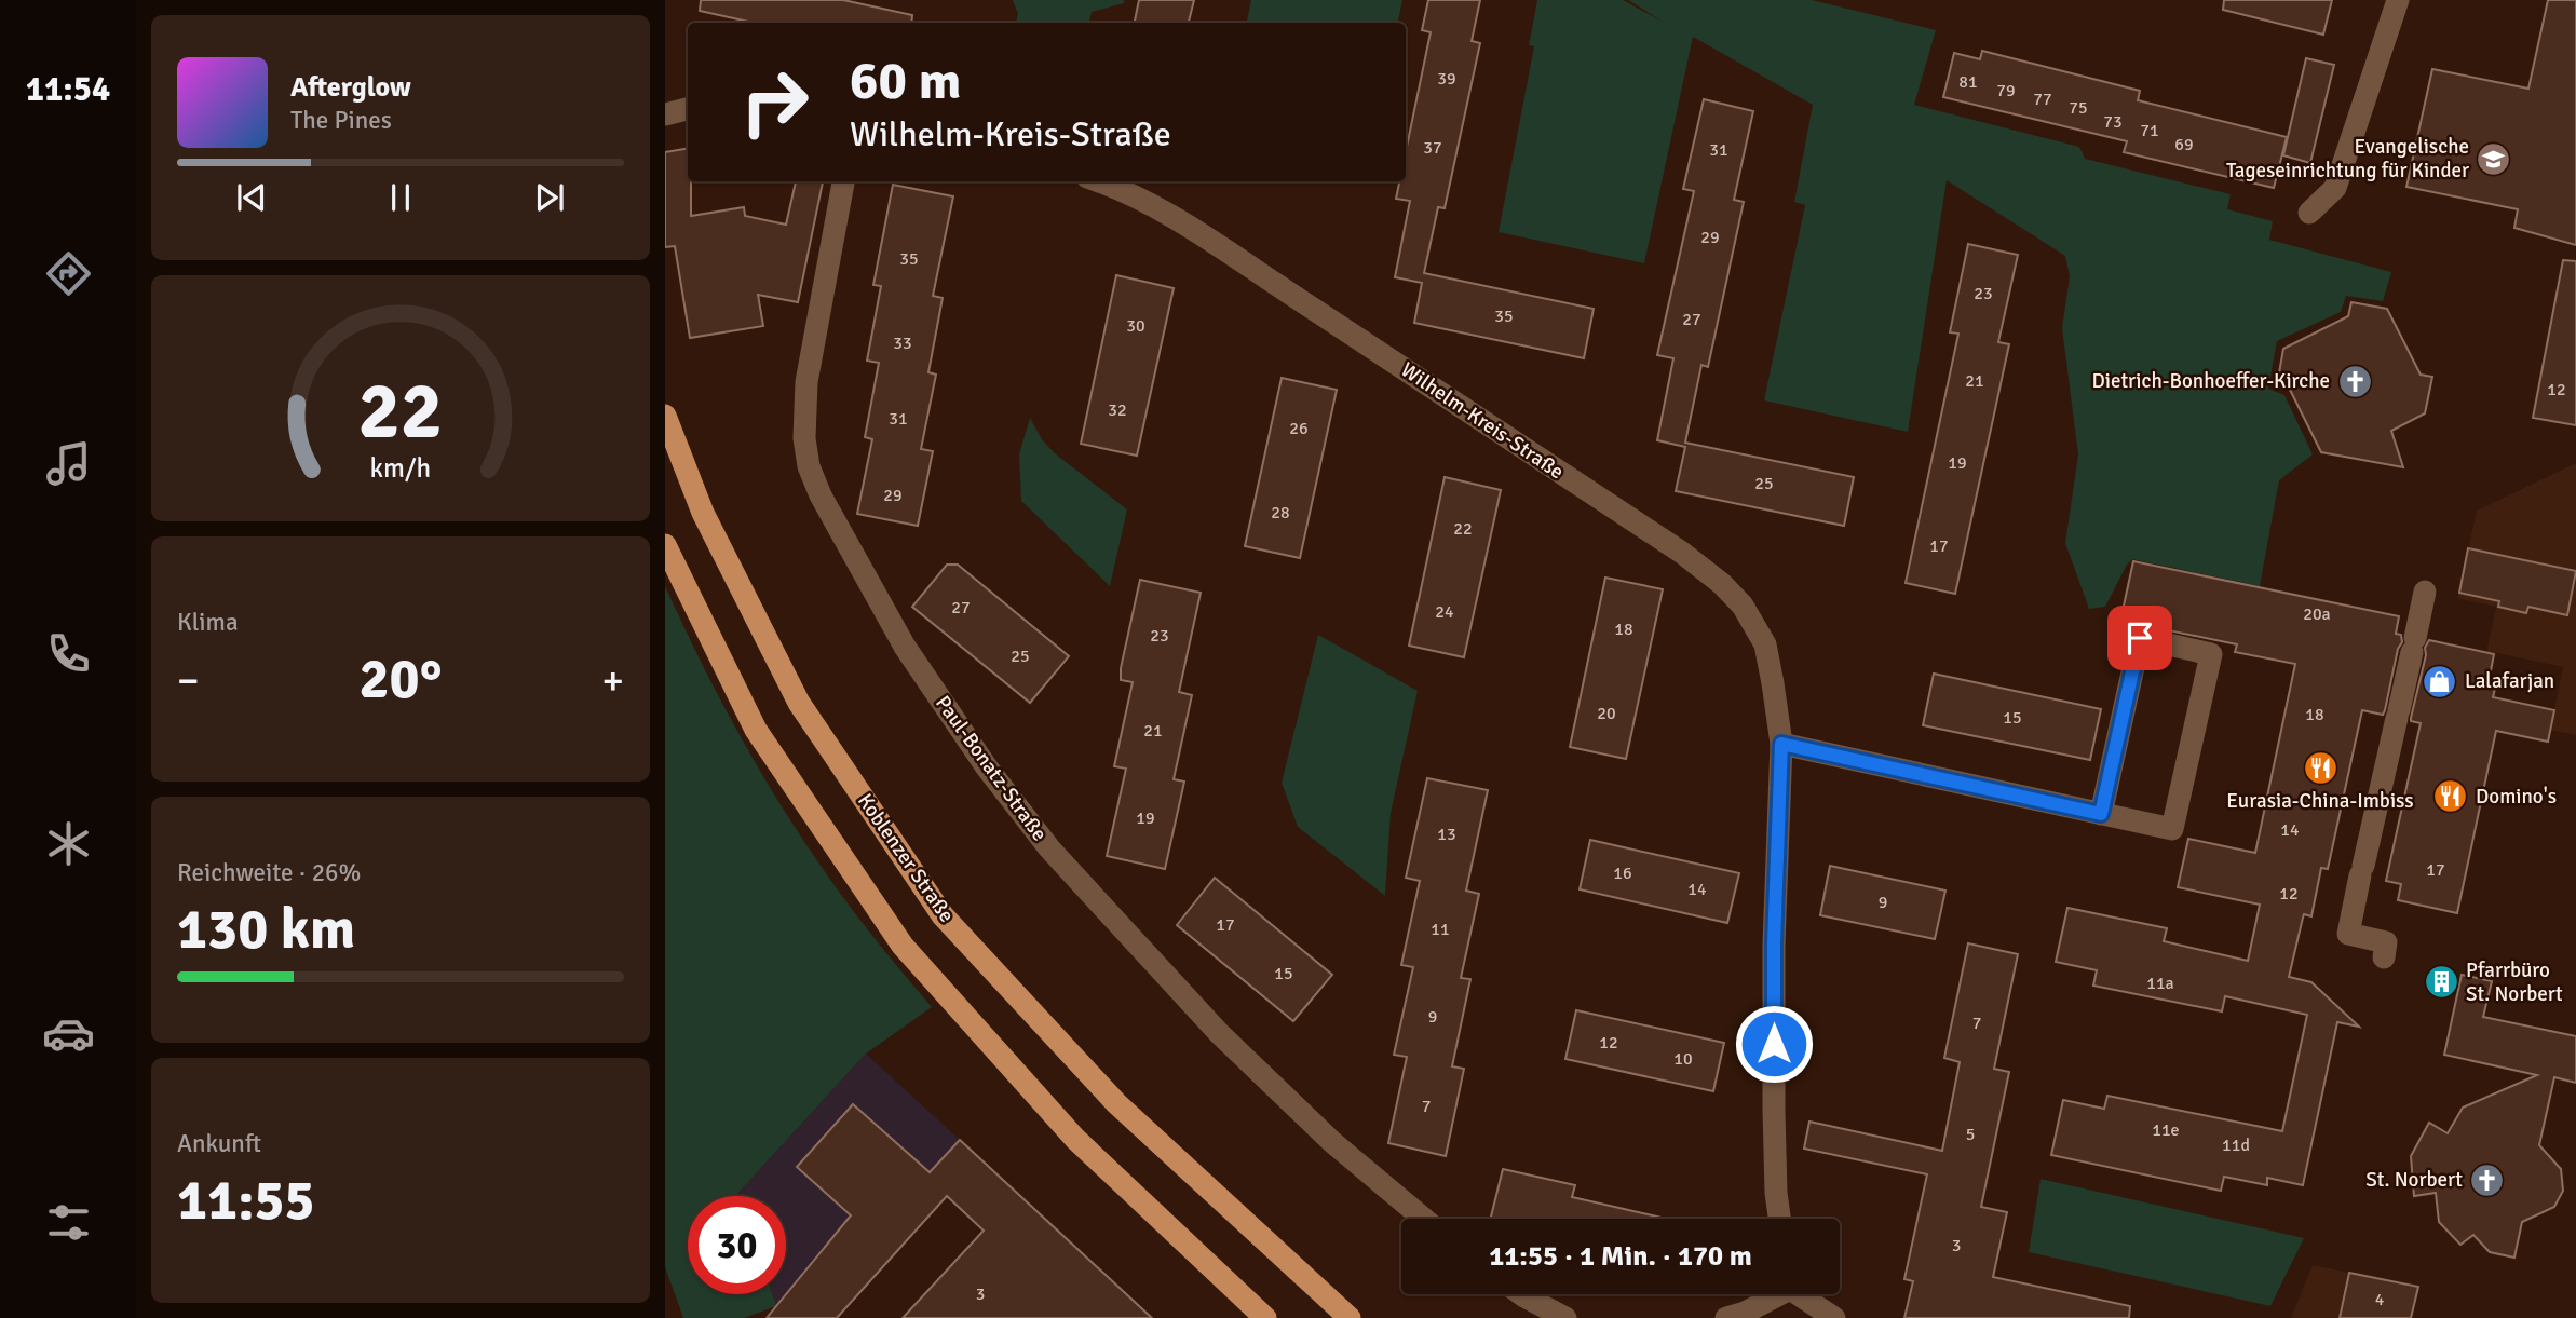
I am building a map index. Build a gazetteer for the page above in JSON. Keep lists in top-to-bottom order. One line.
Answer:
{"streets":{"main road":["Koblenzer Straße"],"street":["Wilhelm-Kreis-Straße","Paul-Bonatz-Straße"]},"places":{"school or university":["Evangelische Tageseinrichtung für Kinder"],"church":["Dietrich-Bonhoeffer-Kirche","St. Norbert"],"shop":["Lalafarjan"],"restaurant":["Eurasia-China-Imbiss","Domino's"],"building":["Pfarrbüro St. Norbert"]},"house_numbers":["39","81","79","77","75","73","71","69","37","31","29","35","23","35","27","30","33","21","12","32","31","26","19","25","29","28","22","17","27","24","20a","18","23","25","20","18","15","21","19","14","13","17","16","14","12","9","17","11","15","11a","9","7","12","10","7","11e","5","11d","3","3","4"],"page":{"tabs":"11:54","turn":["60 m","Wilhelm-Kreis-Straße"],"song":["Afterglow","The Pines"],"tile":["Klima",["Reichweite · 26%","130 km"],["Ankunft","11:55"]],"heat":["−","20°","+"],"limit":"30","trip":"11:55 · 1 Min. · 170 m","gauge":["22","km/h"]}}
